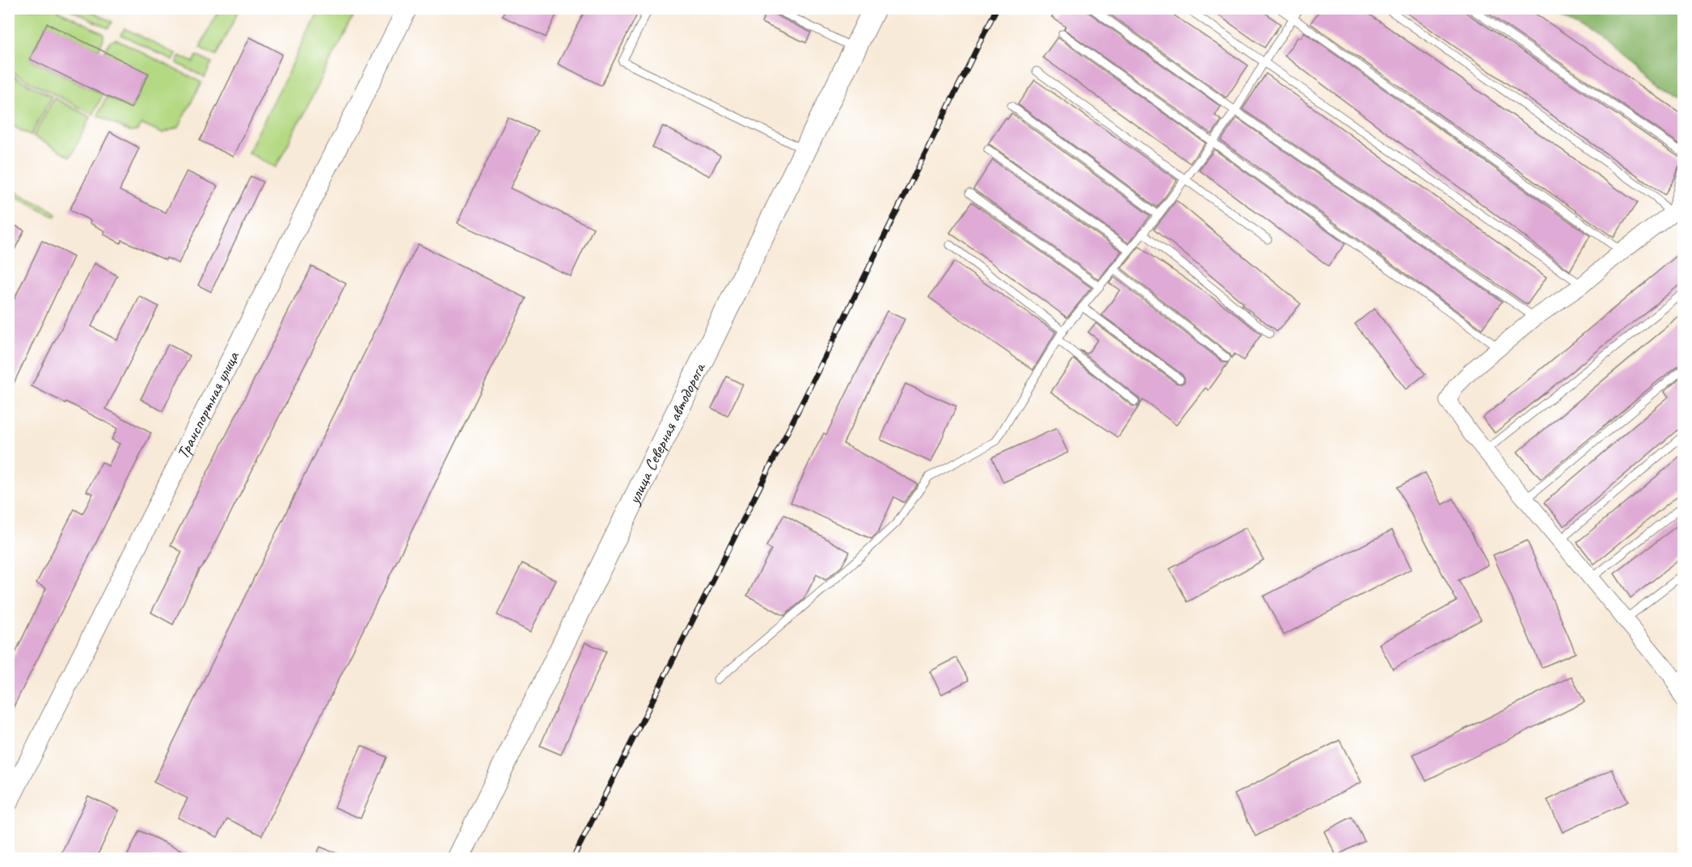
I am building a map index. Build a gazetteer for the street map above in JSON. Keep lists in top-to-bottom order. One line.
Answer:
{"streets":{"main road":["улица Северная автодорога"],"street":["Транспортная улица"]}}
